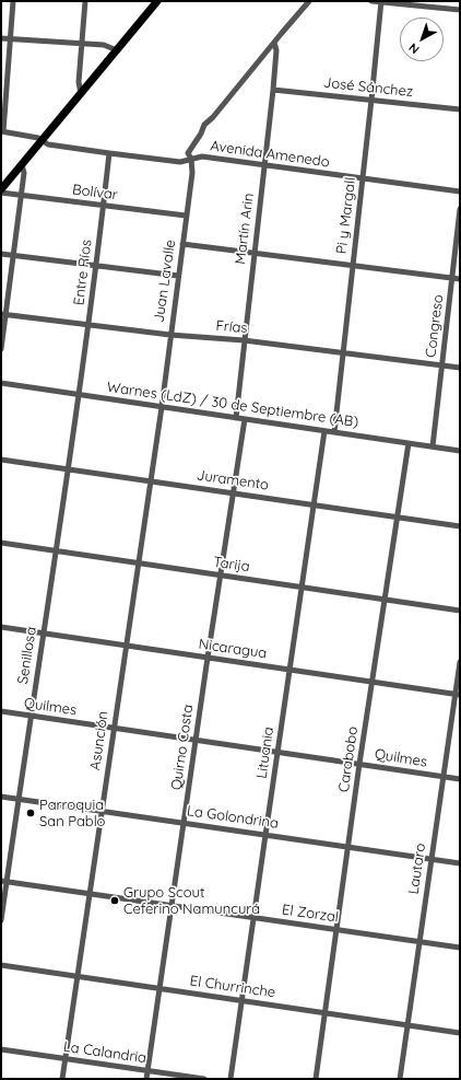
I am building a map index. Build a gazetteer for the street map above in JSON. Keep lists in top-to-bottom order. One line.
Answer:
{"streets":{"street":["José Sánchez","Avenida Amenedo","Bolívar","Pi y Margall","Martín Arin","Entre Ríos","Juan Lavalle","Congreso","Frías","Warnes (LdZ) / 30 de Septiembre (AB)","Juramento","Tarija","Nicaragua","Senillosa","Quilmes","Asunción","Quirno Costa","Lituania","Carabobo","La Golondrina","Lautaro","El Zorzal","El Churrinche","La Calandria"]},"crossings":[["José Sánchez","Pi y Margall"],["José Sánchez","Martín Arin"],["Avenida Amenedo","Pi y Margall"],["Avenida Amenedo","Martín Arin"],["Avenida Amenedo","Entre Ríos"],["Avenida Amenedo","Juan Lavalle"],["Bolívar","Entre Ríos"],["Bolívar","Juan Lavalle"],["Pi y Margall","Frías"],["Pi y Margall","Warnes (LdZ) / 30 de Septiembre (AB)"],["Martín Arin","Juan Lavalle"],["Martín Arin","Frías"],["Martín Arin","Warnes (LdZ) / 30 de Septiembre (AB)"],["Entre Ríos","Frías"],["Entre Ríos","Warnes (LdZ) / 30 de Septiembre (AB)"],["Entre Ríos","Senillosa"],["Juan Lavalle","Frías"],["Juan Lavalle","Warnes (LdZ) / 30 de Septiembre (AB)"],["Juan Lavalle","Asunción"],["Congreso","Frías"],["Congreso","Warnes (LdZ) / 30 de Septiembre (AB)"],["Warnes (LdZ) / 30 de Septiembre (AB)","Senillosa"],["Warnes (LdZ) / 30 de Septiembre (AB)","Asunción"],["Warnes (LdZ) / 30 de Septiembre (AB)","Quirno Costa"],["Warnes (LdZ) / 30 de Septiembre (AB)","Lituania"],["Warnes (LdZ) / 30 de Septiembre (AB)","Carabobo"],["Juramento","Senillosa"],["Juramento","Asunción"],["Juramento","Quirno Costa"],["Juramento","Lituania"],["Juramento","Carabobo"],["Tarija","Senillosa"],["Tarija","Asunción"],["Tarija","Quirno Costa"],["Tarija","Lituania"],["Tarija","Carabobo"],["Nicaragua","Senillosa"],["Nicaragua","Asunción"],["Nicaragua","Quirno Costa"],["Nicaragua","Lituania"],["Nicaragua","Carabobo"],["Nicaragua","Lautaro"],["Senillosa","Quilmes"],["Senillosa","La Golondrina"],["Senillosa","El Zorzal"],["Quilmes","Asunción"],["Quilmes","Quirno Costa"],["Quilmes","Lituania"],["Quilmes","Carabobo"],["Quilmes","Lautaro"],["Asunción","La Golondrina"],["Asunción","El Zorzal"],["Asunción","El Churrinche"],["Asunción","La Calandria"],["Quirno Costa","La Golondrina"],["Quirno Costa","El Zorzal"],["Quirno Costa","El Churrinche"],["Quirno Costa","La Calandria"],["Lituania","La Golondrina"],["Lituania","El Zorzal"],["Lituania","El Churrinche"],["Carabobo","La Golondrina"],["Carabobo","El Zorzal"],["Carabobo","El Churrinche"],["La Golondrina","Lautaro"],["Lautaro","El Zorzal"],["Lautaro","El Churrinche"]],"places":["Parroquia San Pablo","Grupo Scout Ceferino Namuncurá"],"north":"bottom left"}
